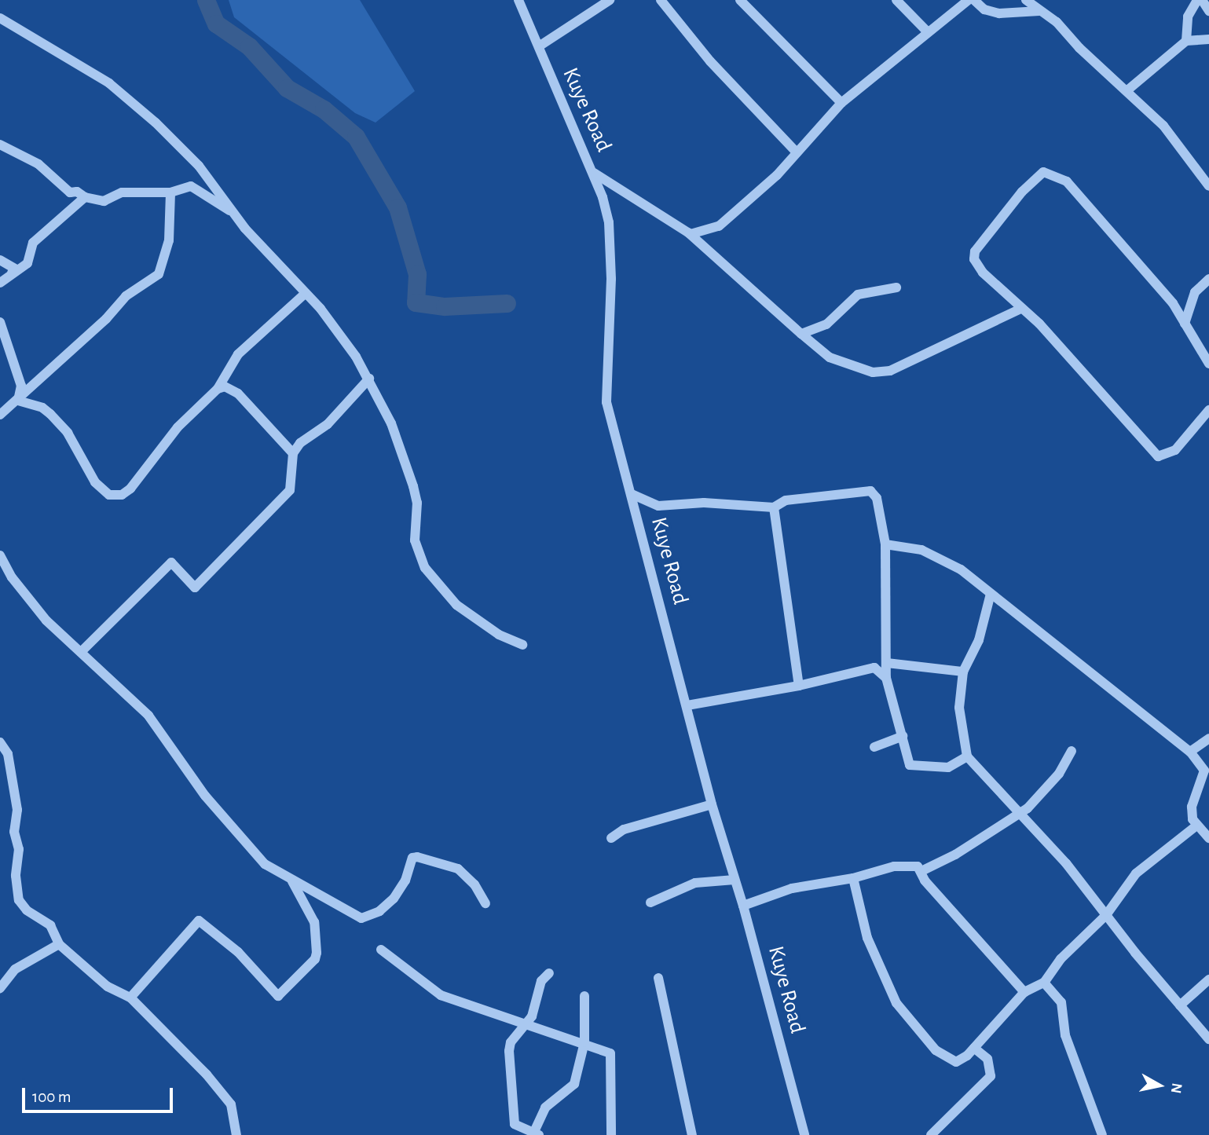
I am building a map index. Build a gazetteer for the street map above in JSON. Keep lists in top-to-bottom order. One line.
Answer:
{"streets":{"street":["Kuye Road"]},"scale_bar":"100 m","north":"right"}
